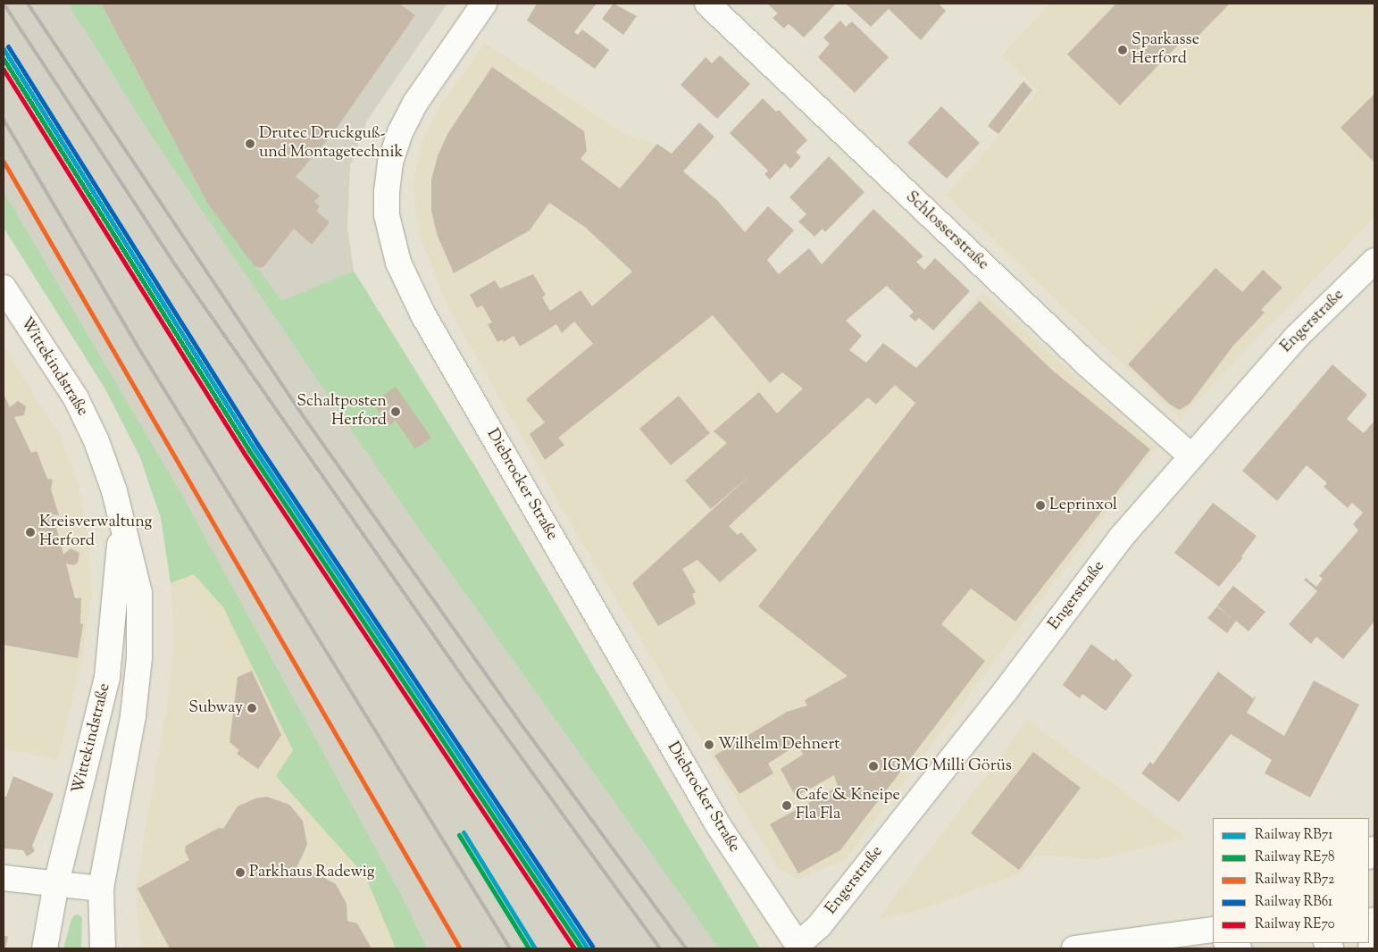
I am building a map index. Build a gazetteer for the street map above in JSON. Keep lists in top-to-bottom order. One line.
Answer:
{"streets":{"street":["Schlosserstraße","Engerstraße","Wittekindstraße","Diebrocker Straße"]},"crossings":[["Schlosserstraße","Engerstraße"],["Engerstraße","Diebrocker Straße"]],"places":["Sparkasse Herford","Drutec Druckguß- und Montagetechnik","Schaltposten Herford","Leprinxol","Kreisverwaltung Herford","Subway","Wilhelm Dehnert","IGMG Milli Görüs","Cafe & Kneipe Fla Fla","Parkhaus Radewig"],"lines":["rail line RB61","rail line RB71","rail line RE78","rail line RE70","rail line RB72"],"legend":["Railway RB71","Railway RE78","Railway RB72","Railway RB61","Railway RE70"]}
